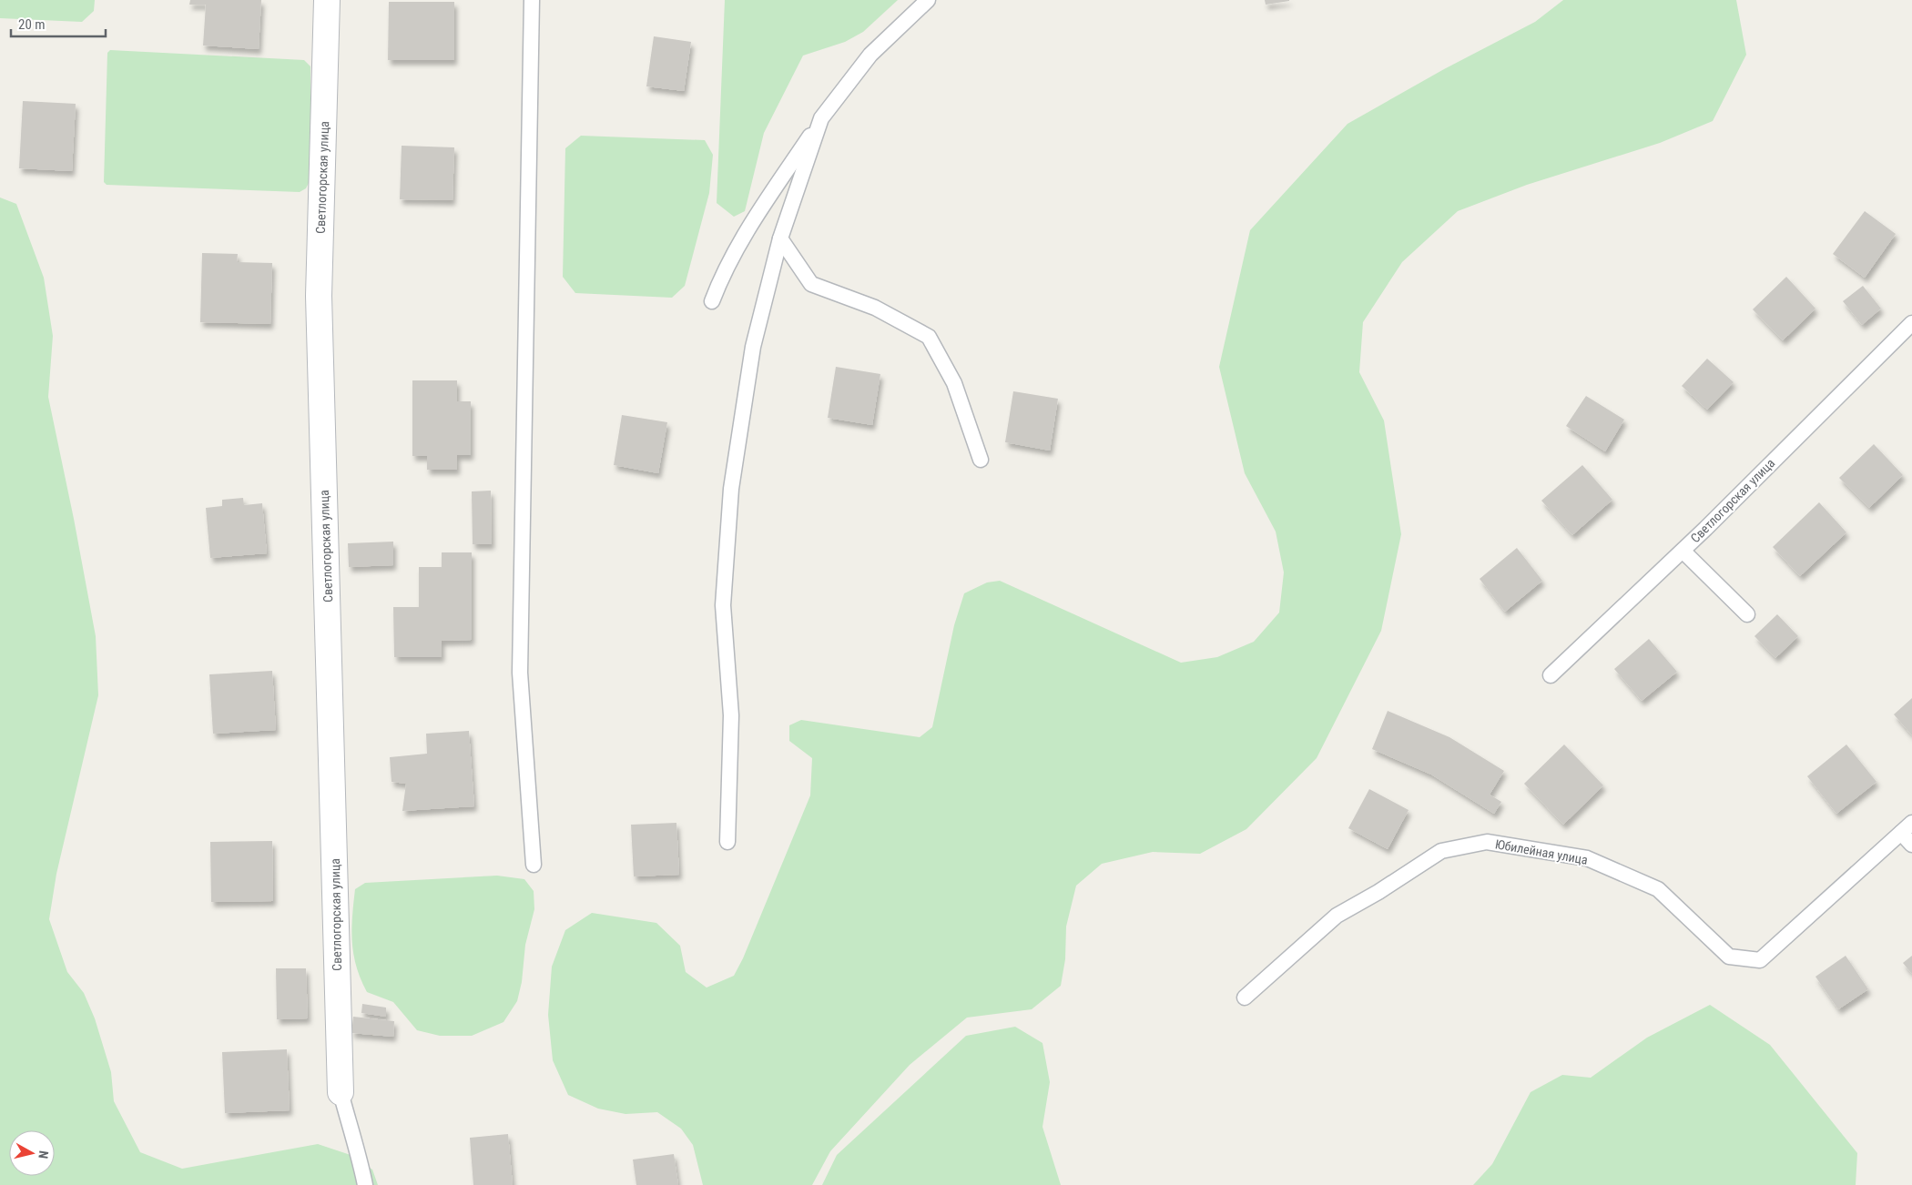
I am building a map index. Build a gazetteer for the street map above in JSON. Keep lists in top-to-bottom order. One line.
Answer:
{"streets":{"street":["Светлогорская улица"],"lane":["Юбилейная улица"]},"scale_bar":"20 m","north":"right"}
